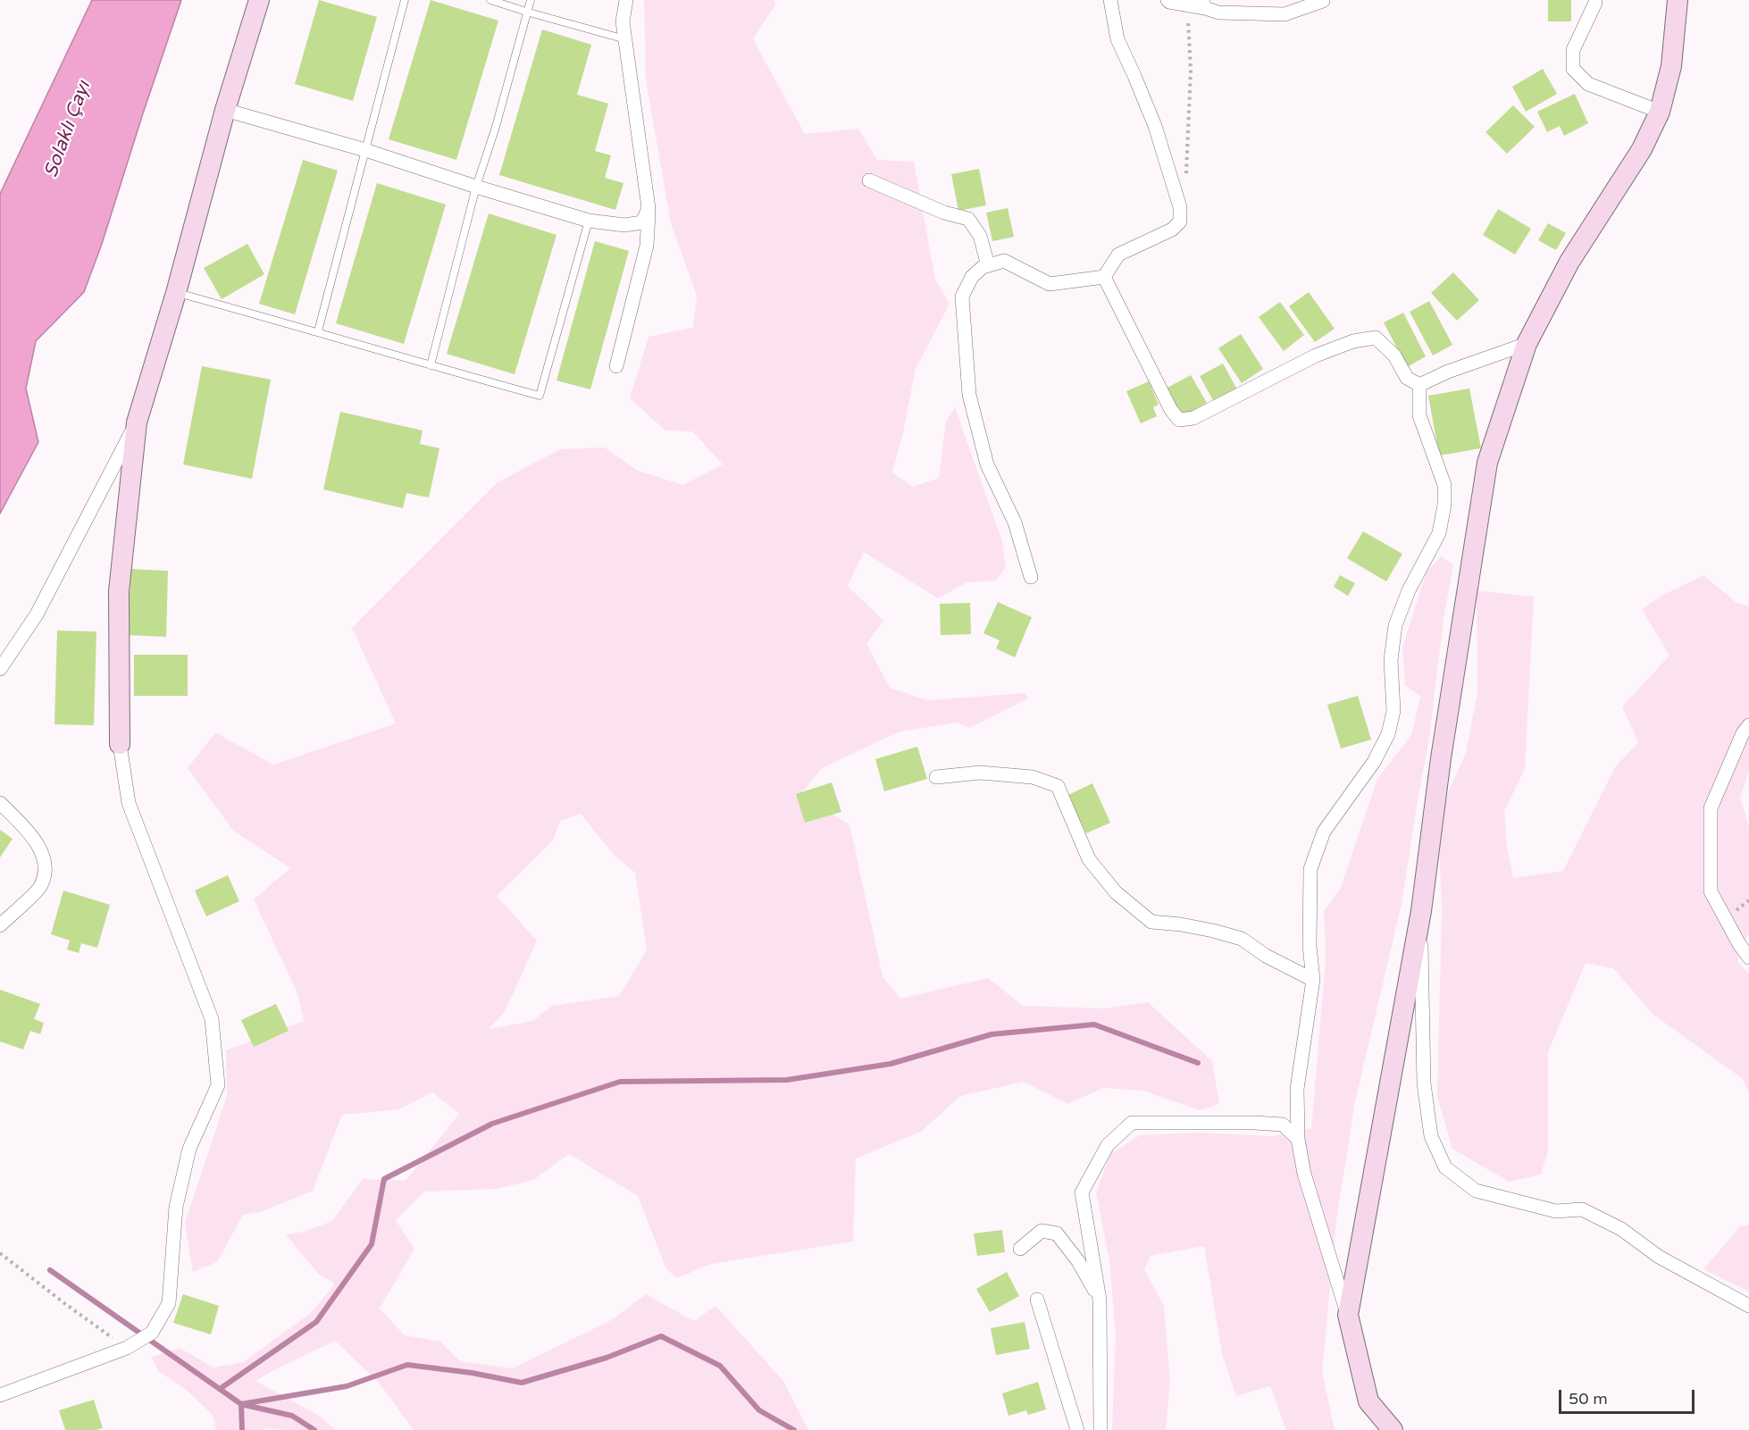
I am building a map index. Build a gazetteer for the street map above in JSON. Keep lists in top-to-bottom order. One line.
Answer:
{"water":["Solaklı Çayı"],"scale_bar":"50 m"}
